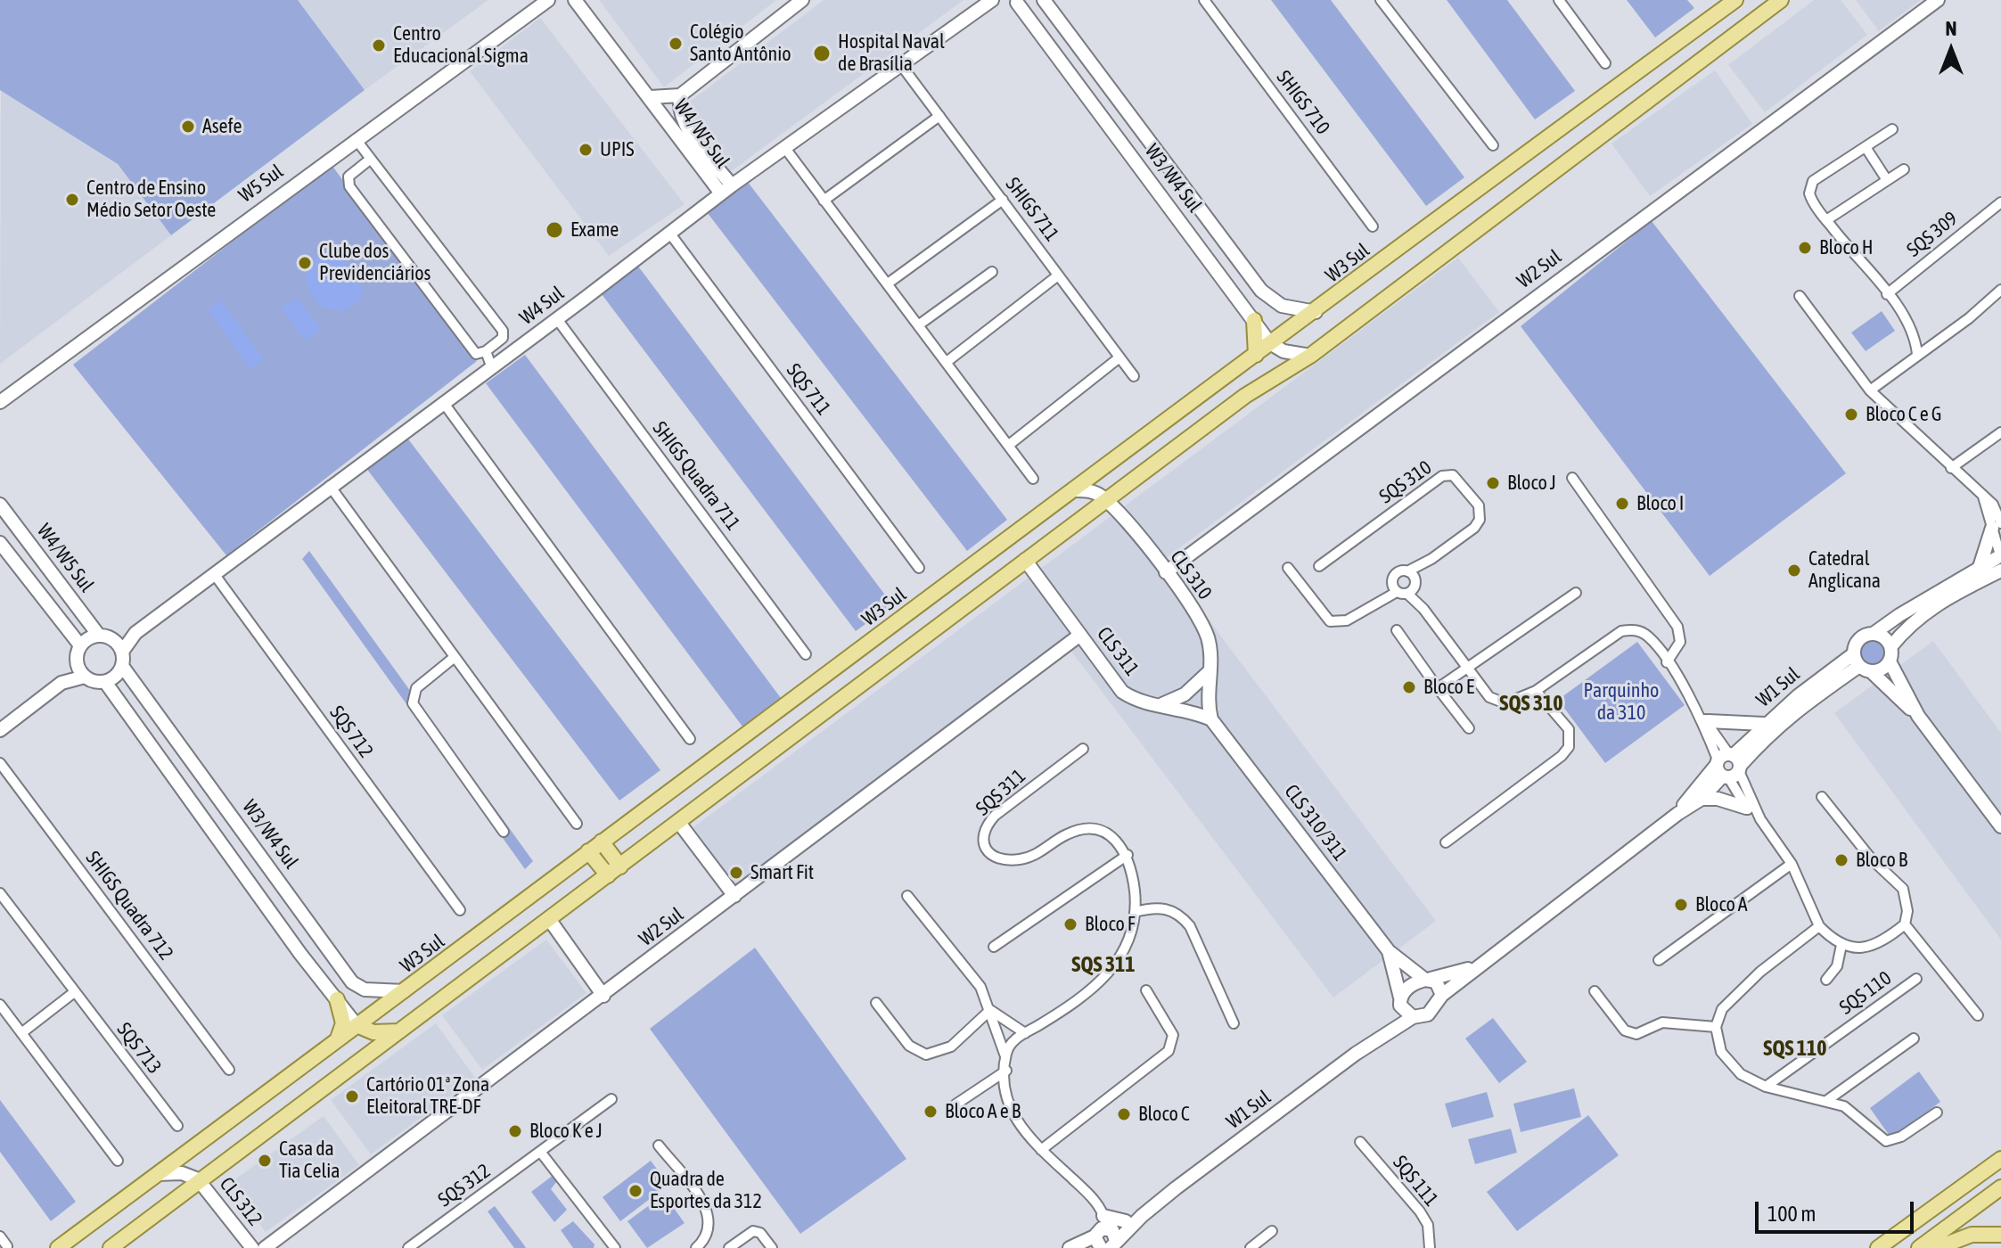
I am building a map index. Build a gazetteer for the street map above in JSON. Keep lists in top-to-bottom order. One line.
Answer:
{"streets":{"main road":["W3 Sul"],"street":["SHIGS 710","W4/W5 Sul","W3/W4 Sul","W5 Sul","SHIGS 711","SQS 309","W2 Sul","W4 Sul","SQS 711","SHIGS Quadra 711","SQS 310","CLS 310","CLS 311","W1 Sul","SQS 712","SQS 311","CLS 310/311","SHIGS Quadra 712","SQS 110","SQS 713","SQS 111","SQS 312","CLS 312"]},"crossings":[["W4/W5 Sul","W3/W4 Sul"],["W4/W5 Sul","W4 Sul"],["W3/W4 Sul","W3 Sul"],["W3/W4 Sul","W4 Sul"],["SHIGS 711","W4 Sul"],["W3 Sul","CLS 312"],["W2 Sul","CLS 310"],["W2 Sul","CLS 311"],["W4 Sul","SQS 711"],["W4 Sul","SHIGS Quadra 711"],["W4 Sul","SQS 712"],["CLS 310","CLS 311"],["CLS 310","CLS 310/311"],["CLS 311","CLS 310/311"],["W1 Sul","CLS 310/311"]],"districts":["SQS 310","SQS 311","SQS 110"],"parks":["Parquinho da 310"],"places":["Colégio Santo Antônio","Centro Educacional Sigma","Hospital Naval de Brasília","Asefe","UPIS","Centro de Ensino Médio Setor Oeste","Exame","Bloco H","Clube dos Previdenciários","Bloco C e G","Bloco J","Bloco I","Catedral Anglicana","Bloco E","Bloco B","Smart Fit","Bloco A","Bloco F","Cartório 01ª Zona Eleitoral TRE-DF","Bloco A e B","Bloco C","Bloco K e J","Casa da Tia Celia","Quadra de Esportes da 312"],"scale_bar":"100 m","north":"top"}
